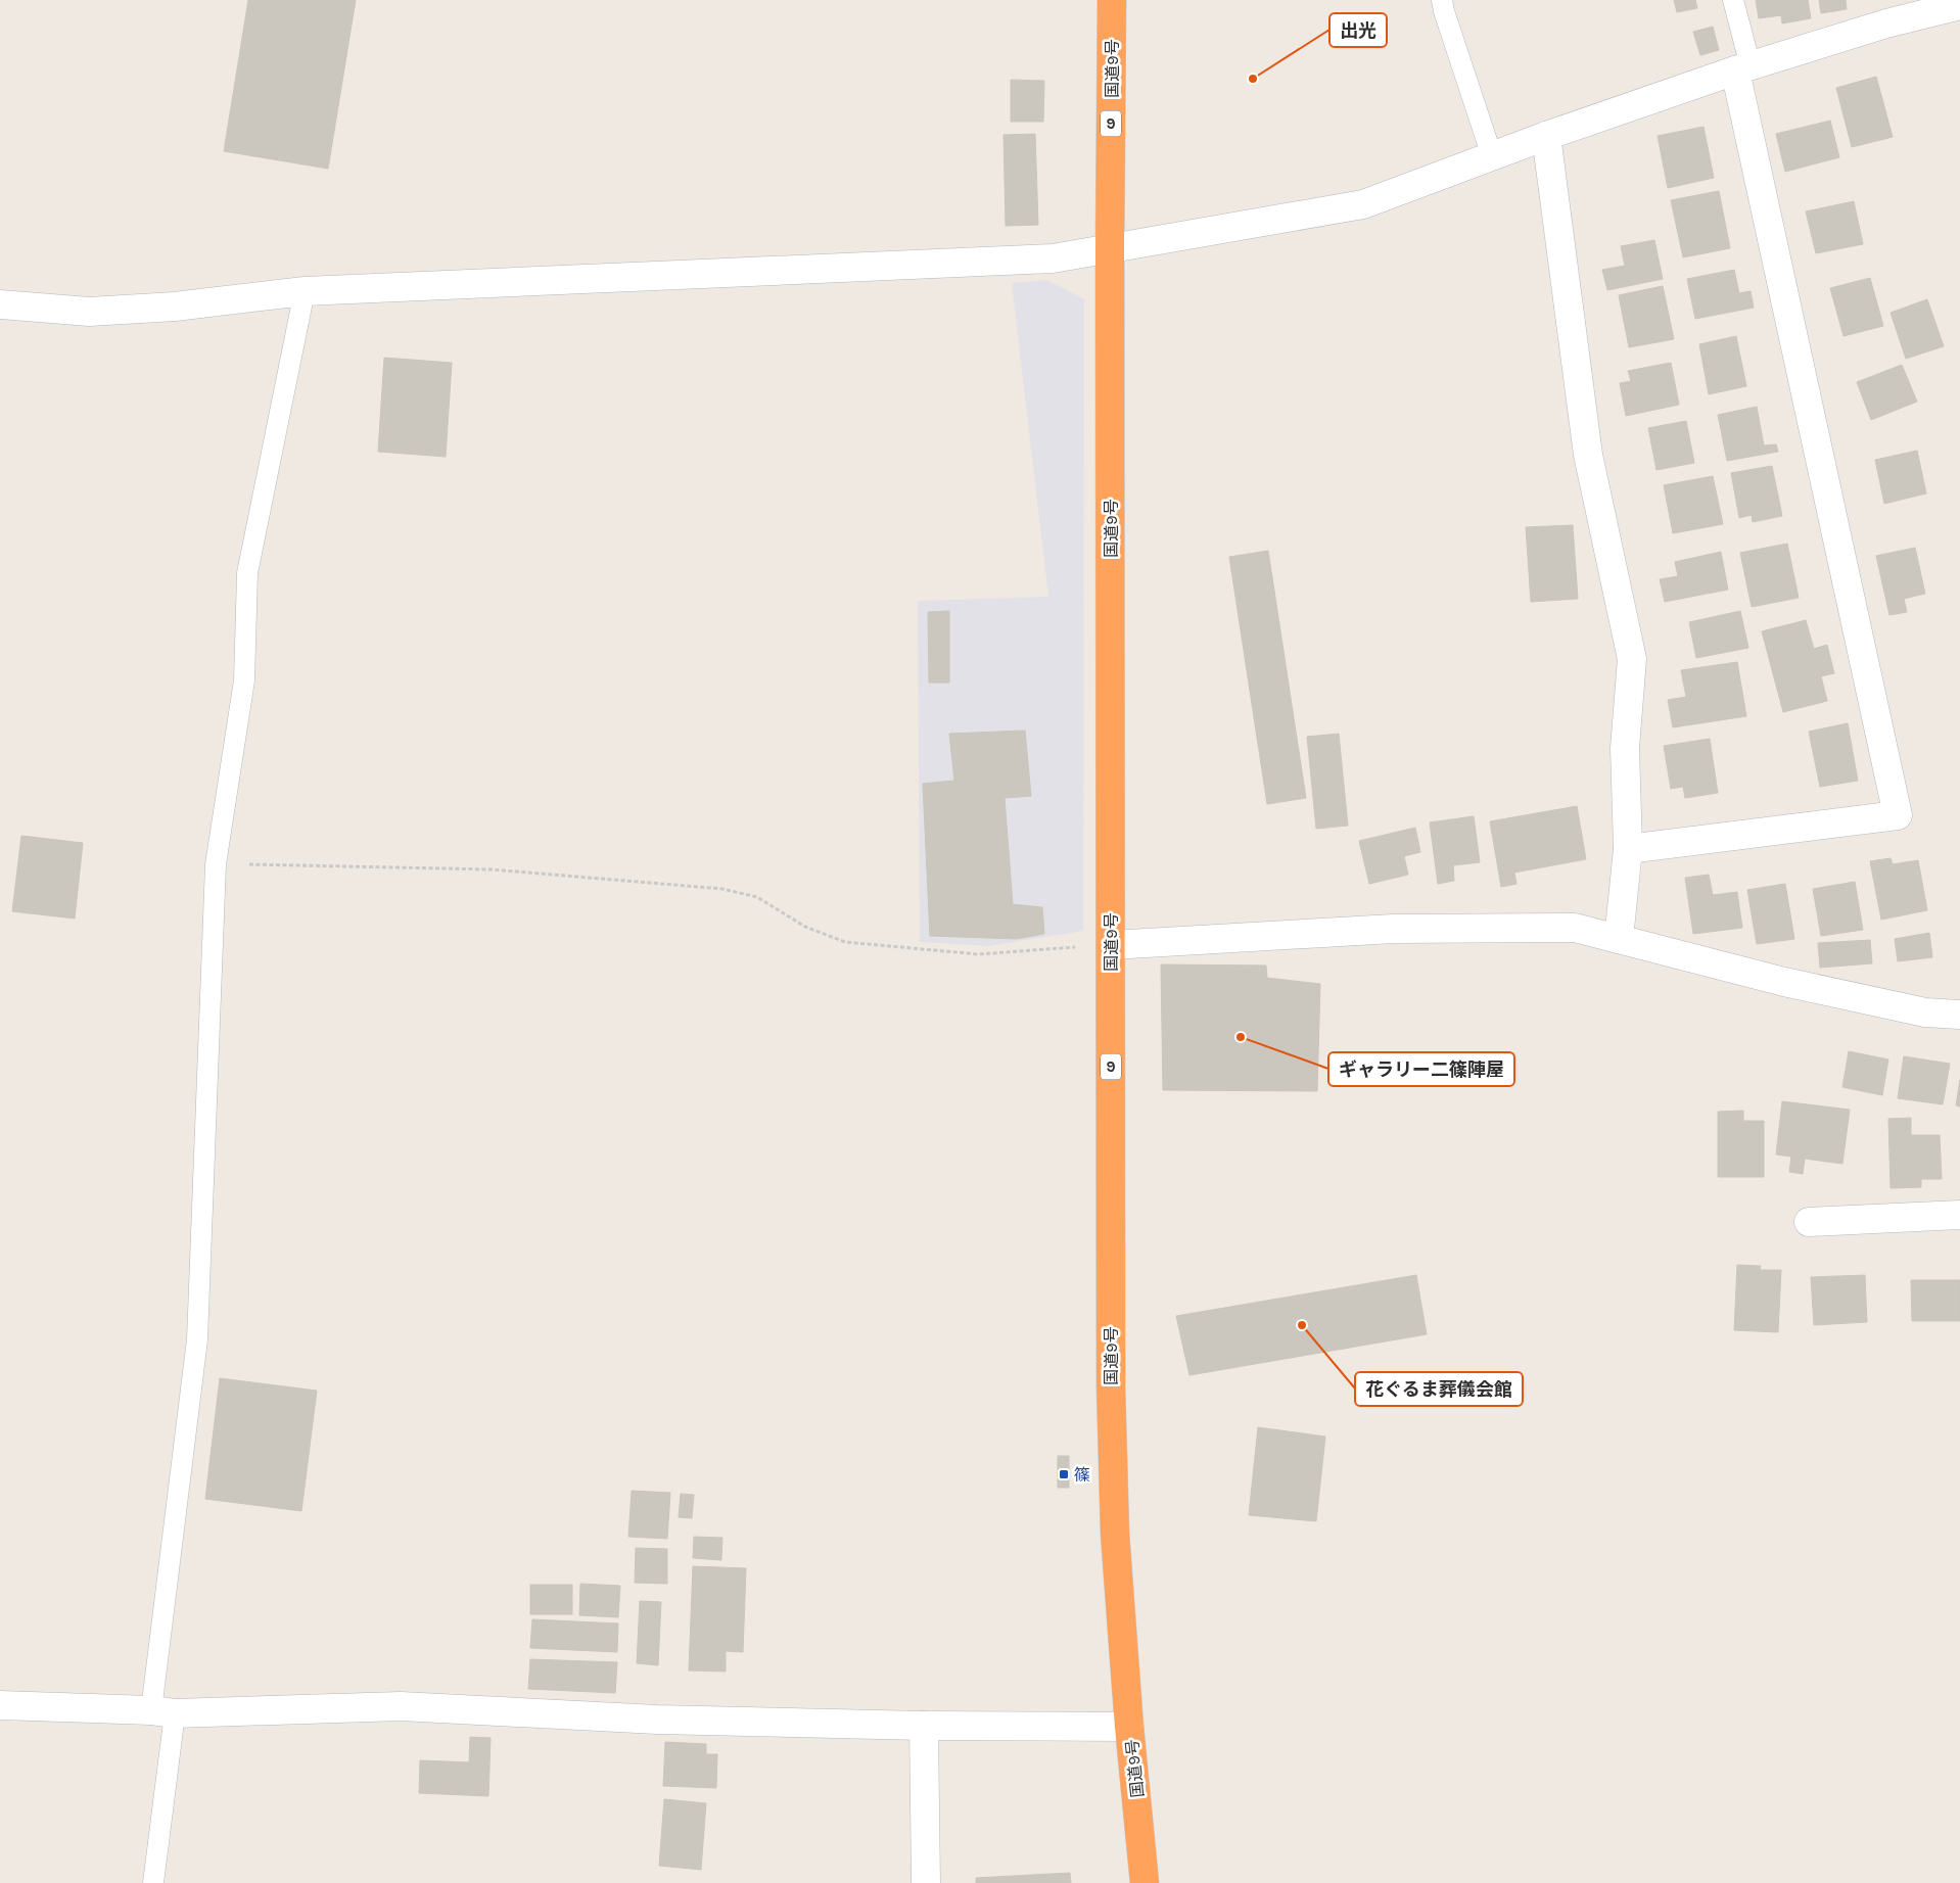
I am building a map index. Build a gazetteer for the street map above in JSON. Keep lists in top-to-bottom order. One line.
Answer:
{"streets":{"highway":["国道9号","9"]},"places":{"other":["出光","ギャラリー二篠陣屋","花ぐるま葬儀会館"],"transit":["篠"]}}
